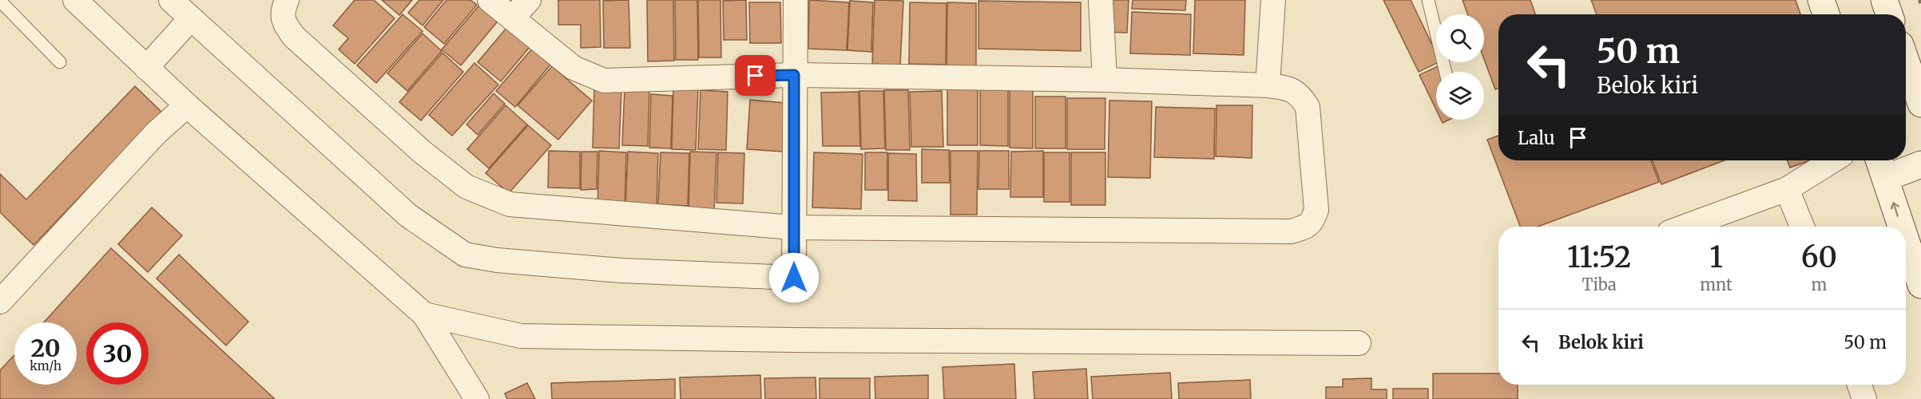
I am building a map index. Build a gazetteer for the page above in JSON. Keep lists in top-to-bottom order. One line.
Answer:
{"page":{"turn":["50 m","Belok kiri"],"then":"Lalu","eta":["11:52","Tiba","1","mnt","60","m"],"list":[{"name":"Belok kiri","value":"50 m"}],"speed":"20 km/h","limit":"30"}}
